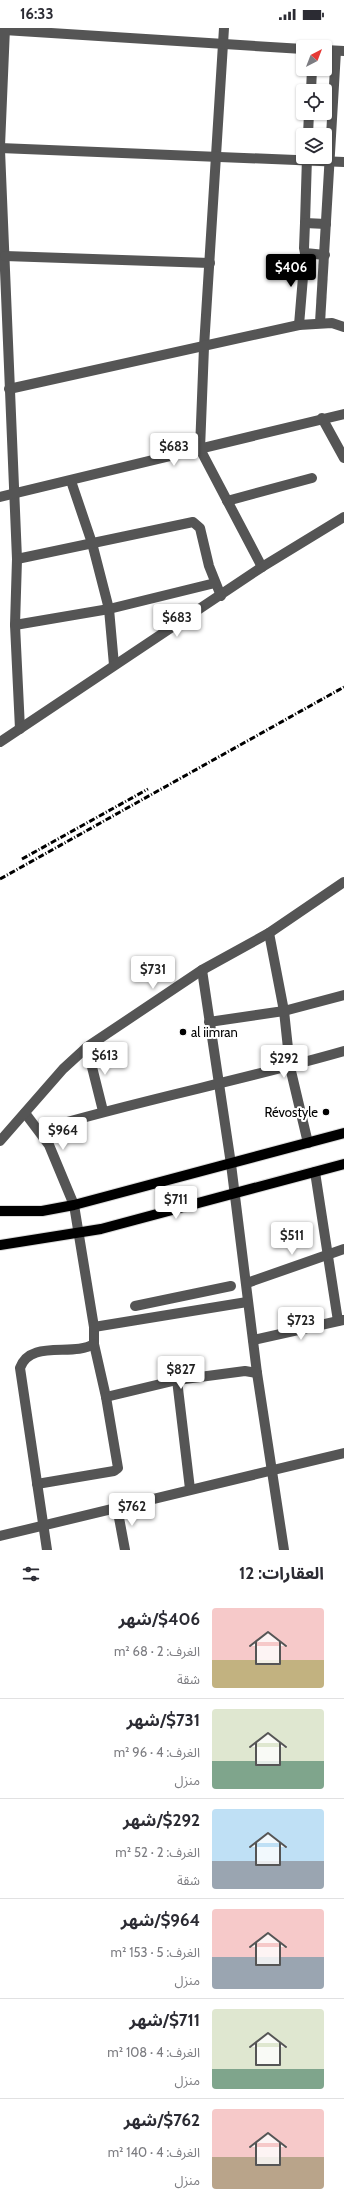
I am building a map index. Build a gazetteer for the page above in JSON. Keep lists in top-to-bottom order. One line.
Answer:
{"places":["al iimran","Révostyle"],"north":"top right","page":{"status":"16:33","price":["$406","$683","$683","$731","$613","$292","$964","$711","$511","$723","$827","$762"],"heading":"العقارات: 12","list":[{"name":"$406/شهر","note":"الغرف: 2 · 68 m² · شقة"},{"name":"$731/شهر","note":"الغرف: 4 · 96 m² · منزل"},{"name":"$292/شهر","note":"الغرف: 2 · 52 m² · شقة"},{"name":"$964/شهر","note":"الغرف: 5 · 153 m² · منزل"},{"name":"$711/شهر","note":"الغرف: 4 · 108 m² · منزل"},{"name":"$762/شهر","note":"الغرف: 4 · 140 m² · منزل"}]}}
